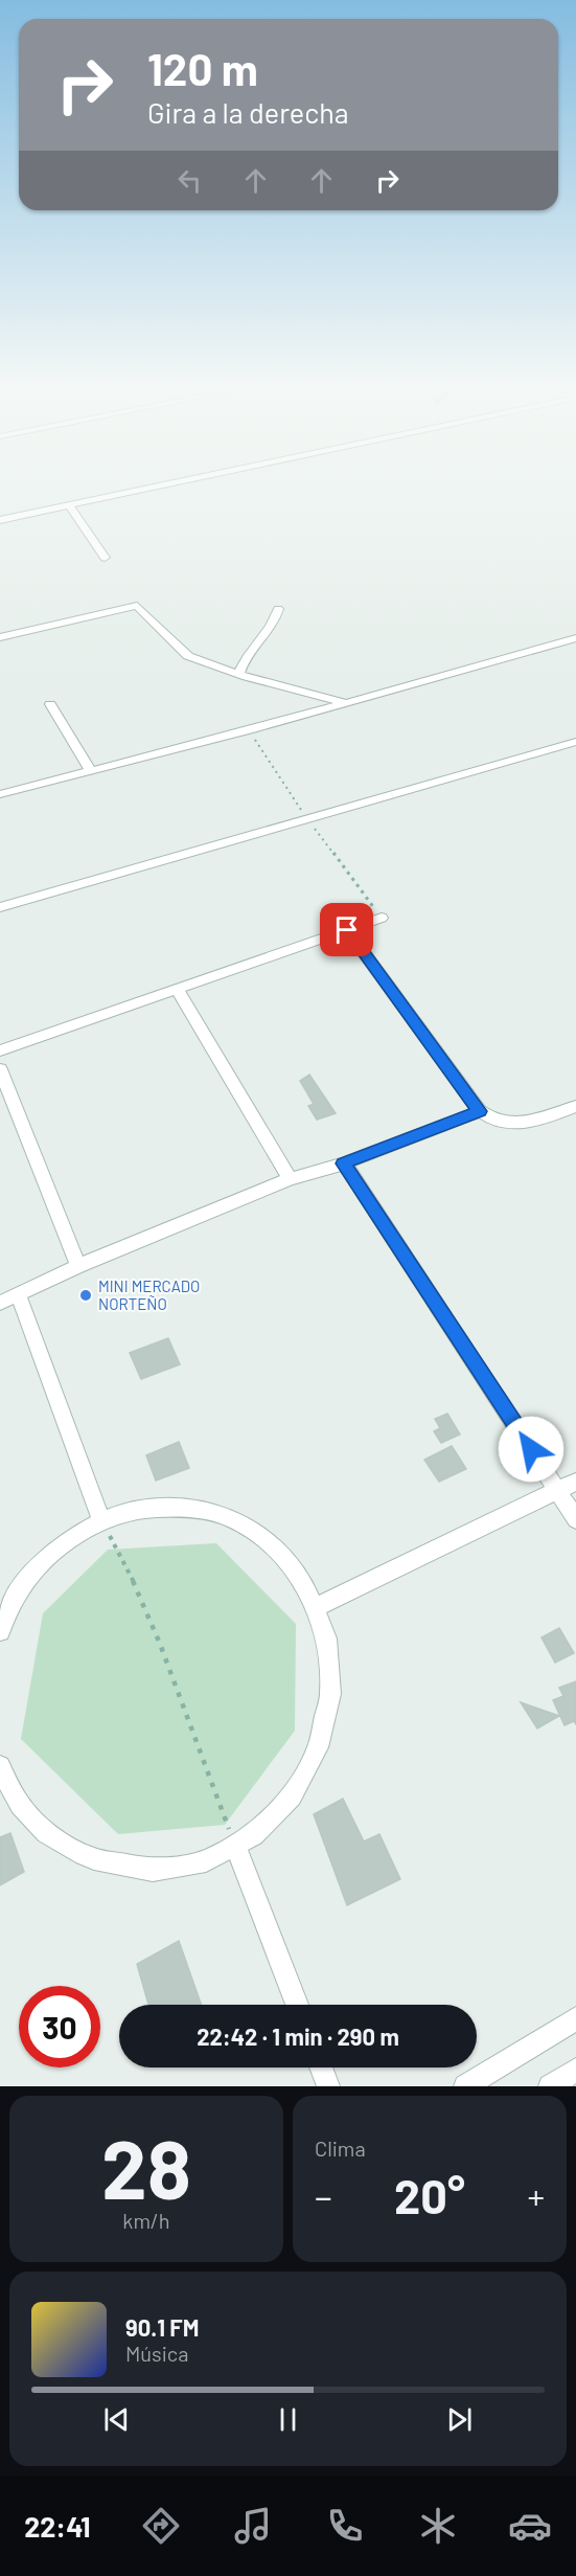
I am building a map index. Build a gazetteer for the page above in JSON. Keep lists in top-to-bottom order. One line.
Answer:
{"places":["MINI MERCADO NORTEÑO"],"page":{"turn":["120 m","Gira a la derecha"],"limit":"30","trip":"22:42 · 1 min · 290 m","tile":[["28","km/h"],"Clima"],"heat":["−","20°","+"],"song":["90.1 FM","Música"],"tabs":"22:41"}}
